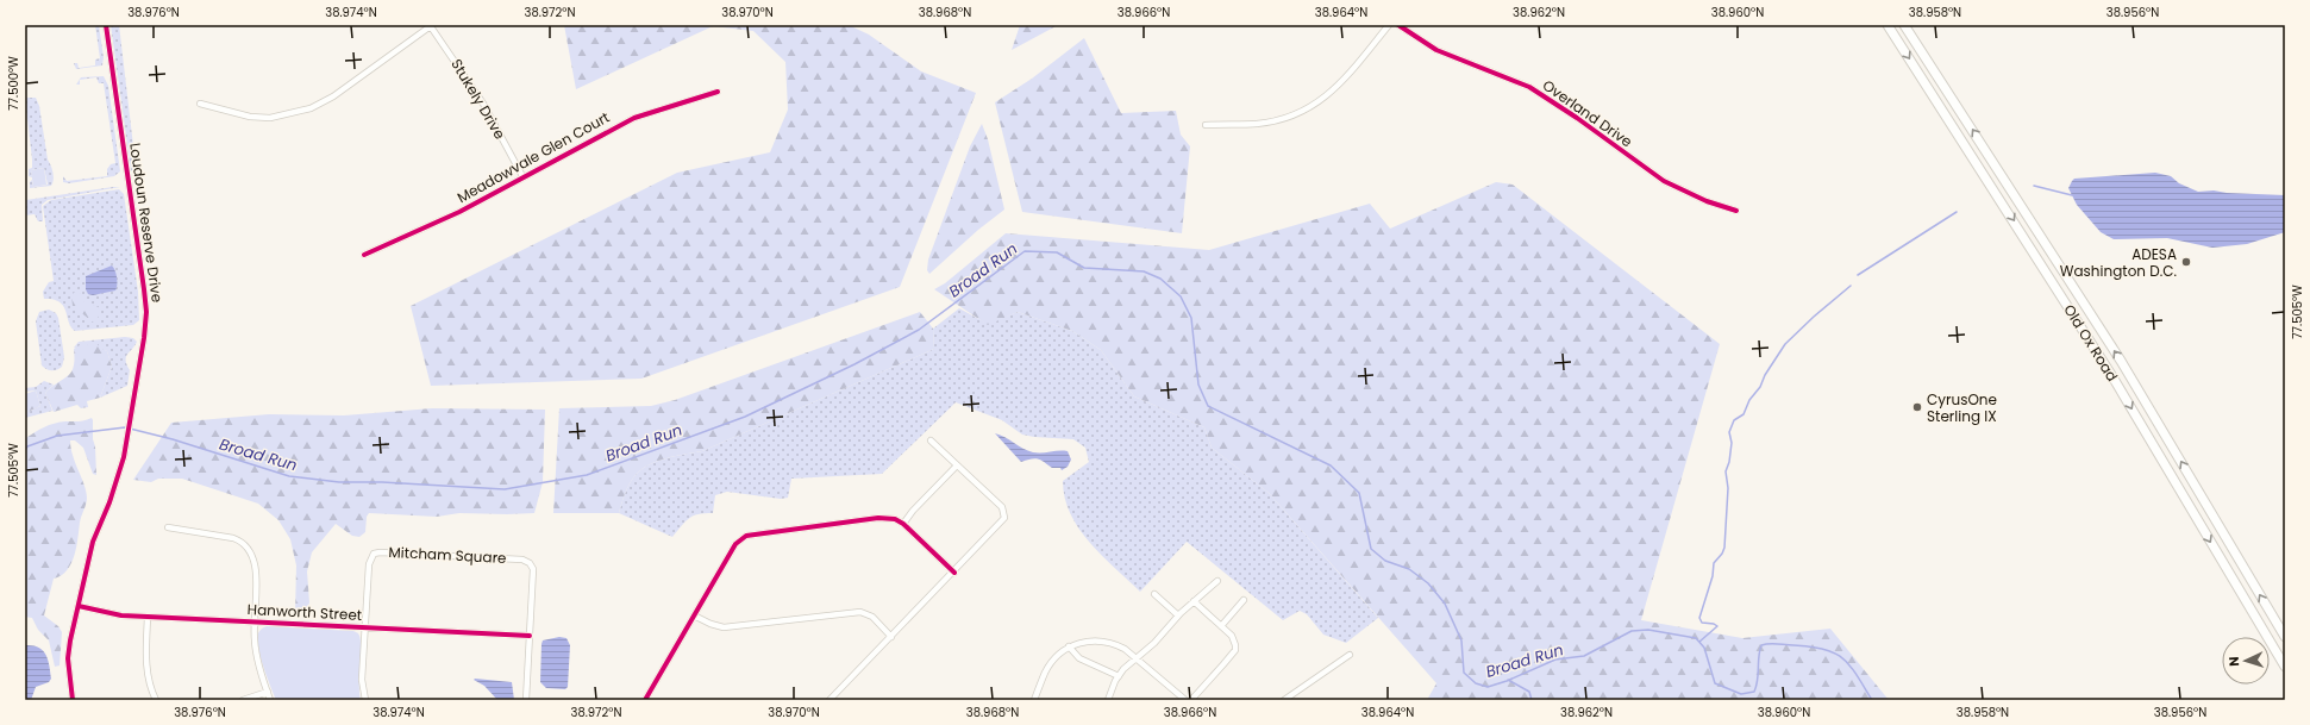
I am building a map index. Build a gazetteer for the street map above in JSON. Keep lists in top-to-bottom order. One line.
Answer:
{"streets":{"main road":["Old Ox Road"],"street":["Stukely Drive","Overland Drive","Meadowvale Glen Court","Loudoun Reserve Drive","Mitcham Square","Hanworth Street"]},"crossings":[["Stukely Drive","Meadowvale Glen Court"],["Loudoun Reserve Drive","Hanworth Street"],["Mitcham Square","Hanworth Street"]],"water":["Broad Run"],"places":["ADESA Washington D.C.","CyrusOne Sterling IX"],"north":"left","coordinates":["38.976°N","38.974°N","38.972°N","38.970°N","38.968°N","38.966°N","38.964°N","38.962°N","38.960°N","38.958°N","38.956°N","77.500°W","77.505°W"]}
